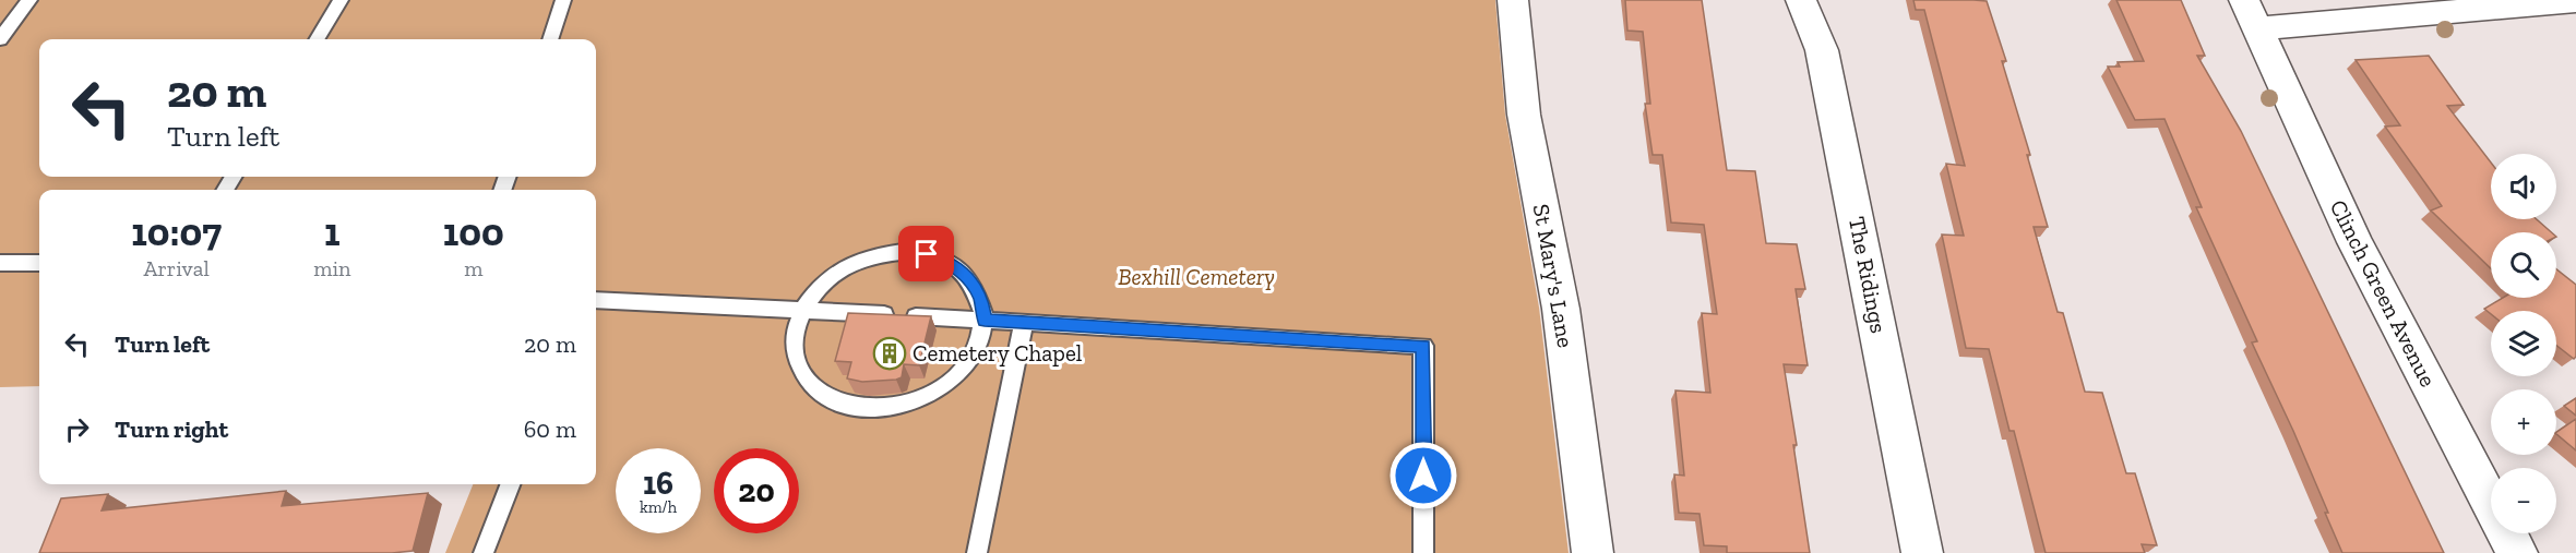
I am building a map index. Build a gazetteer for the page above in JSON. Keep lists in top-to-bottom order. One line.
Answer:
{"streets":{"street":["The Ridings","St Mary's Lane","Clinch Green Avenue"]},"parks":["Bexhill Cemetery"],"places":{"building":["Cemetery Chapel"]},"page":{"turn":["20 m","Turn left"],"map_buttons":["+","−"],"eta":["10:07","Arrival","1","min","100","m"],"list":[{"name":"Turn left","value":"20 m"},{"name":"Turn right","value":"60 m"}],"speed":"16 km/h","limit":"20"}}
